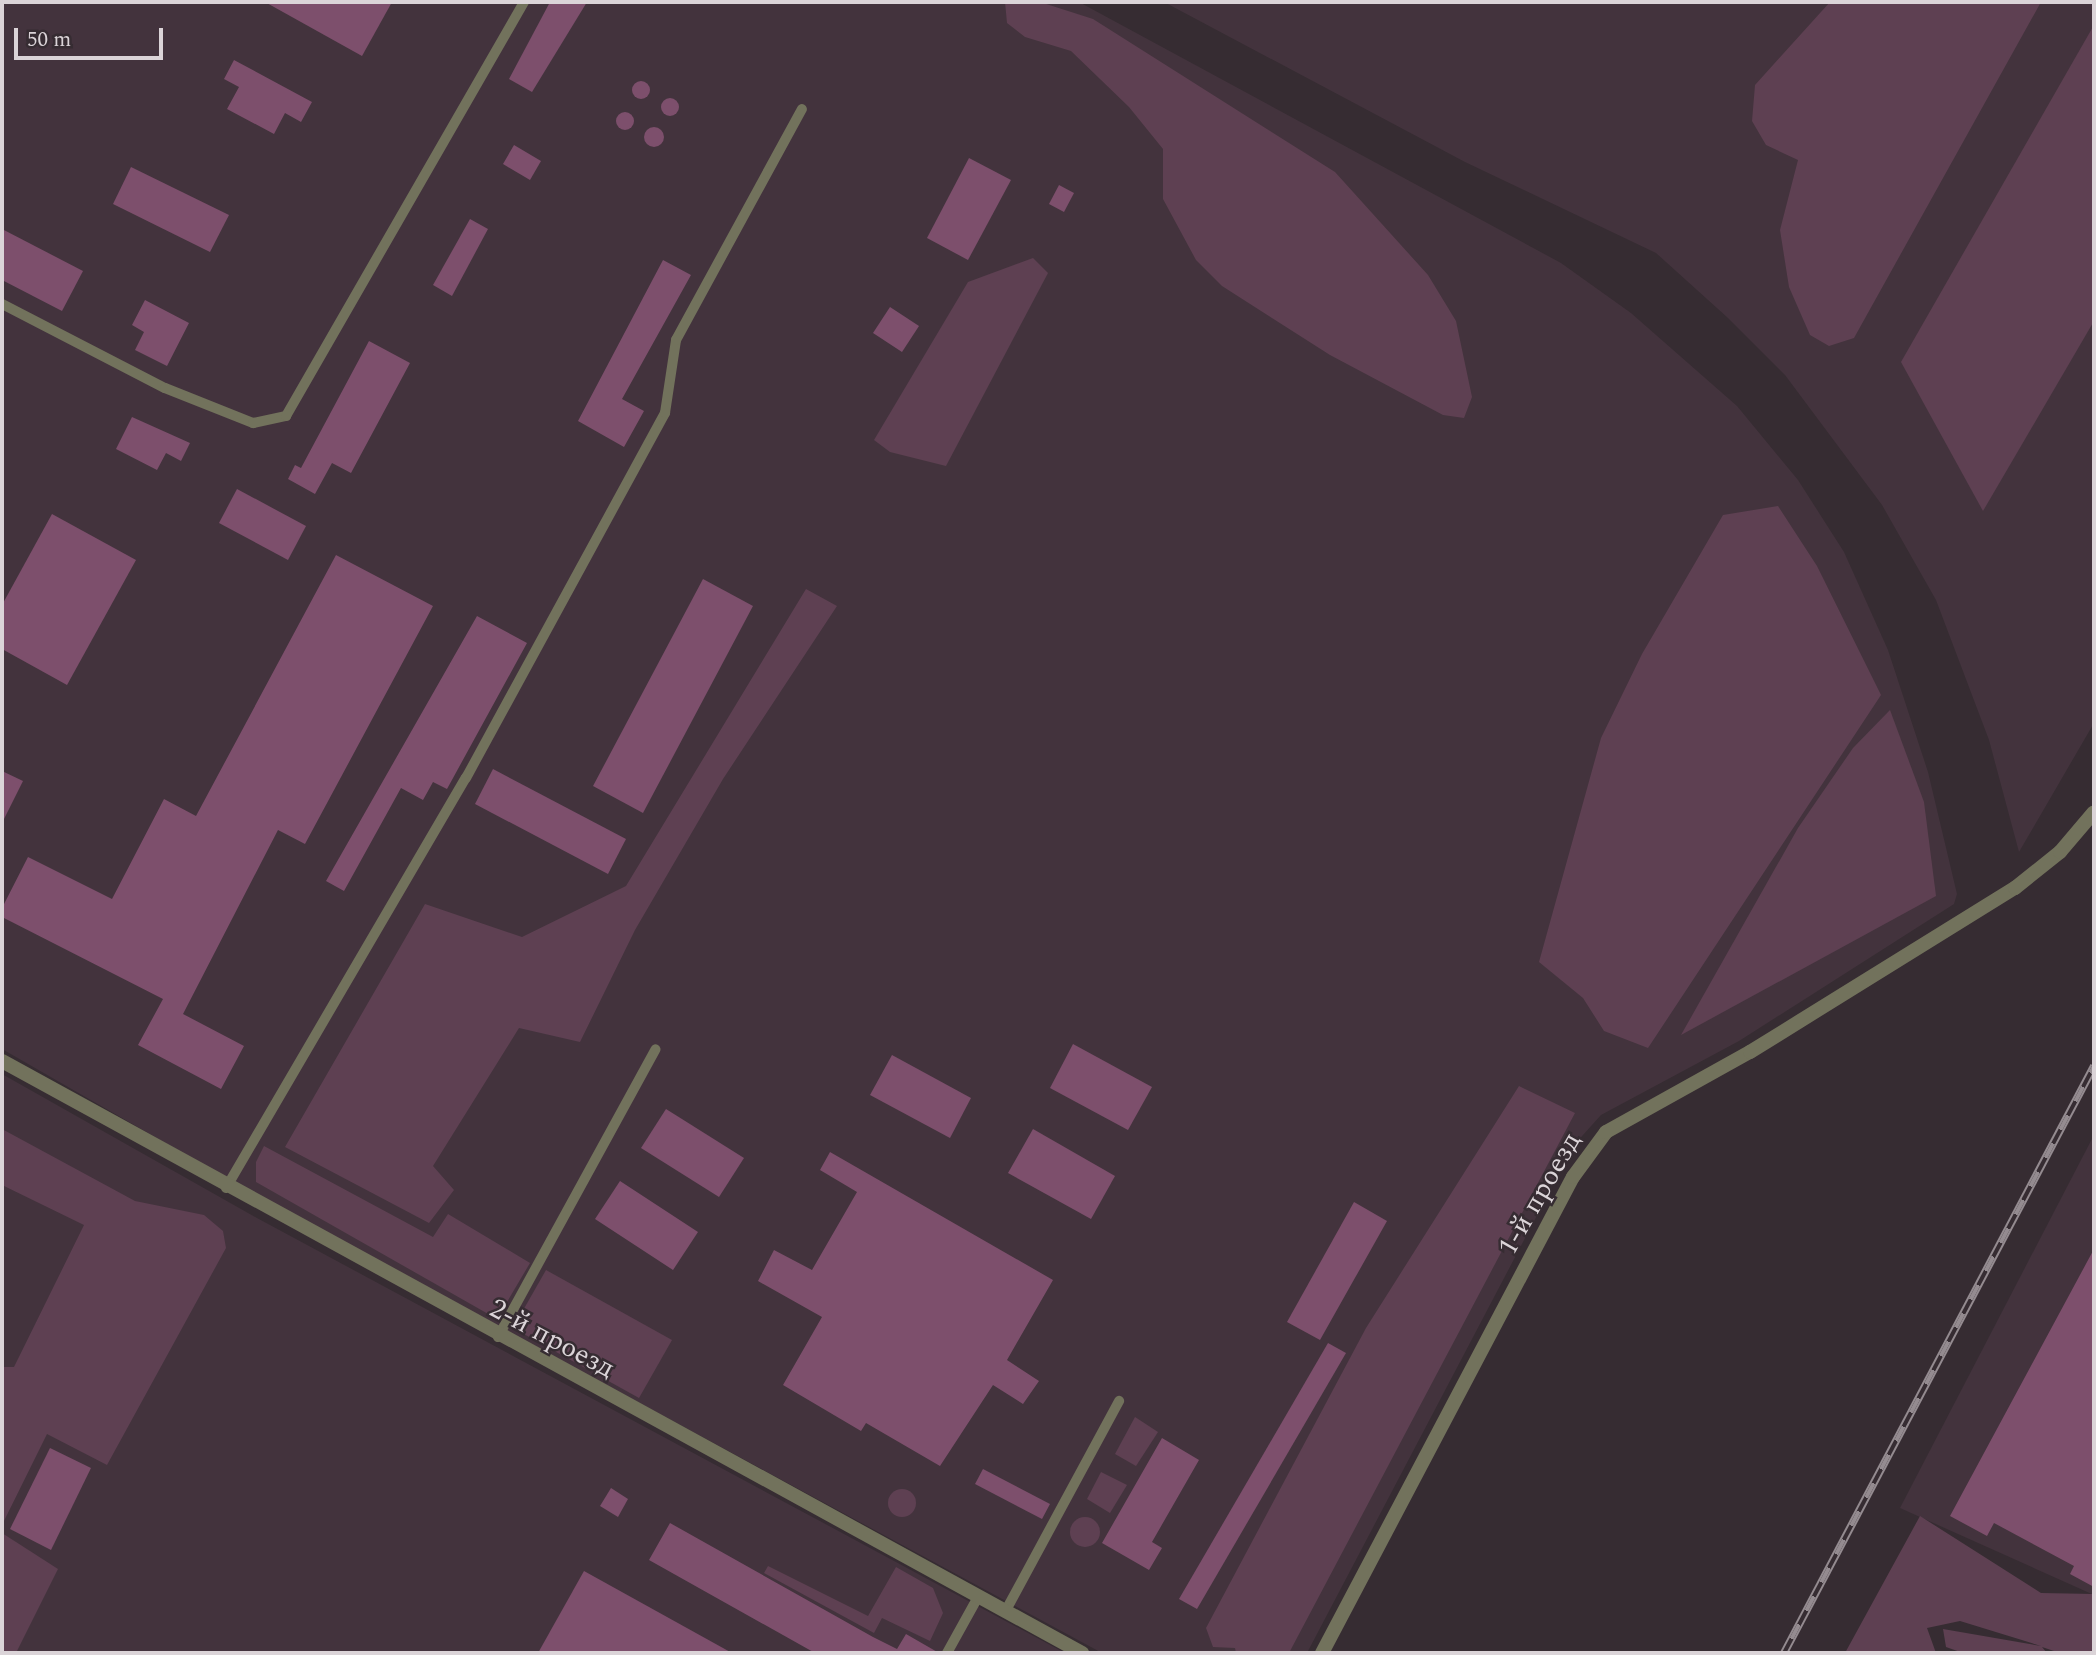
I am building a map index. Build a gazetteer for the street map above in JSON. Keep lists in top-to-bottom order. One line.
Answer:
{"streets":{"street":["1-й проезд","2-й проезд"]},"scale_bar":"50 m"}
